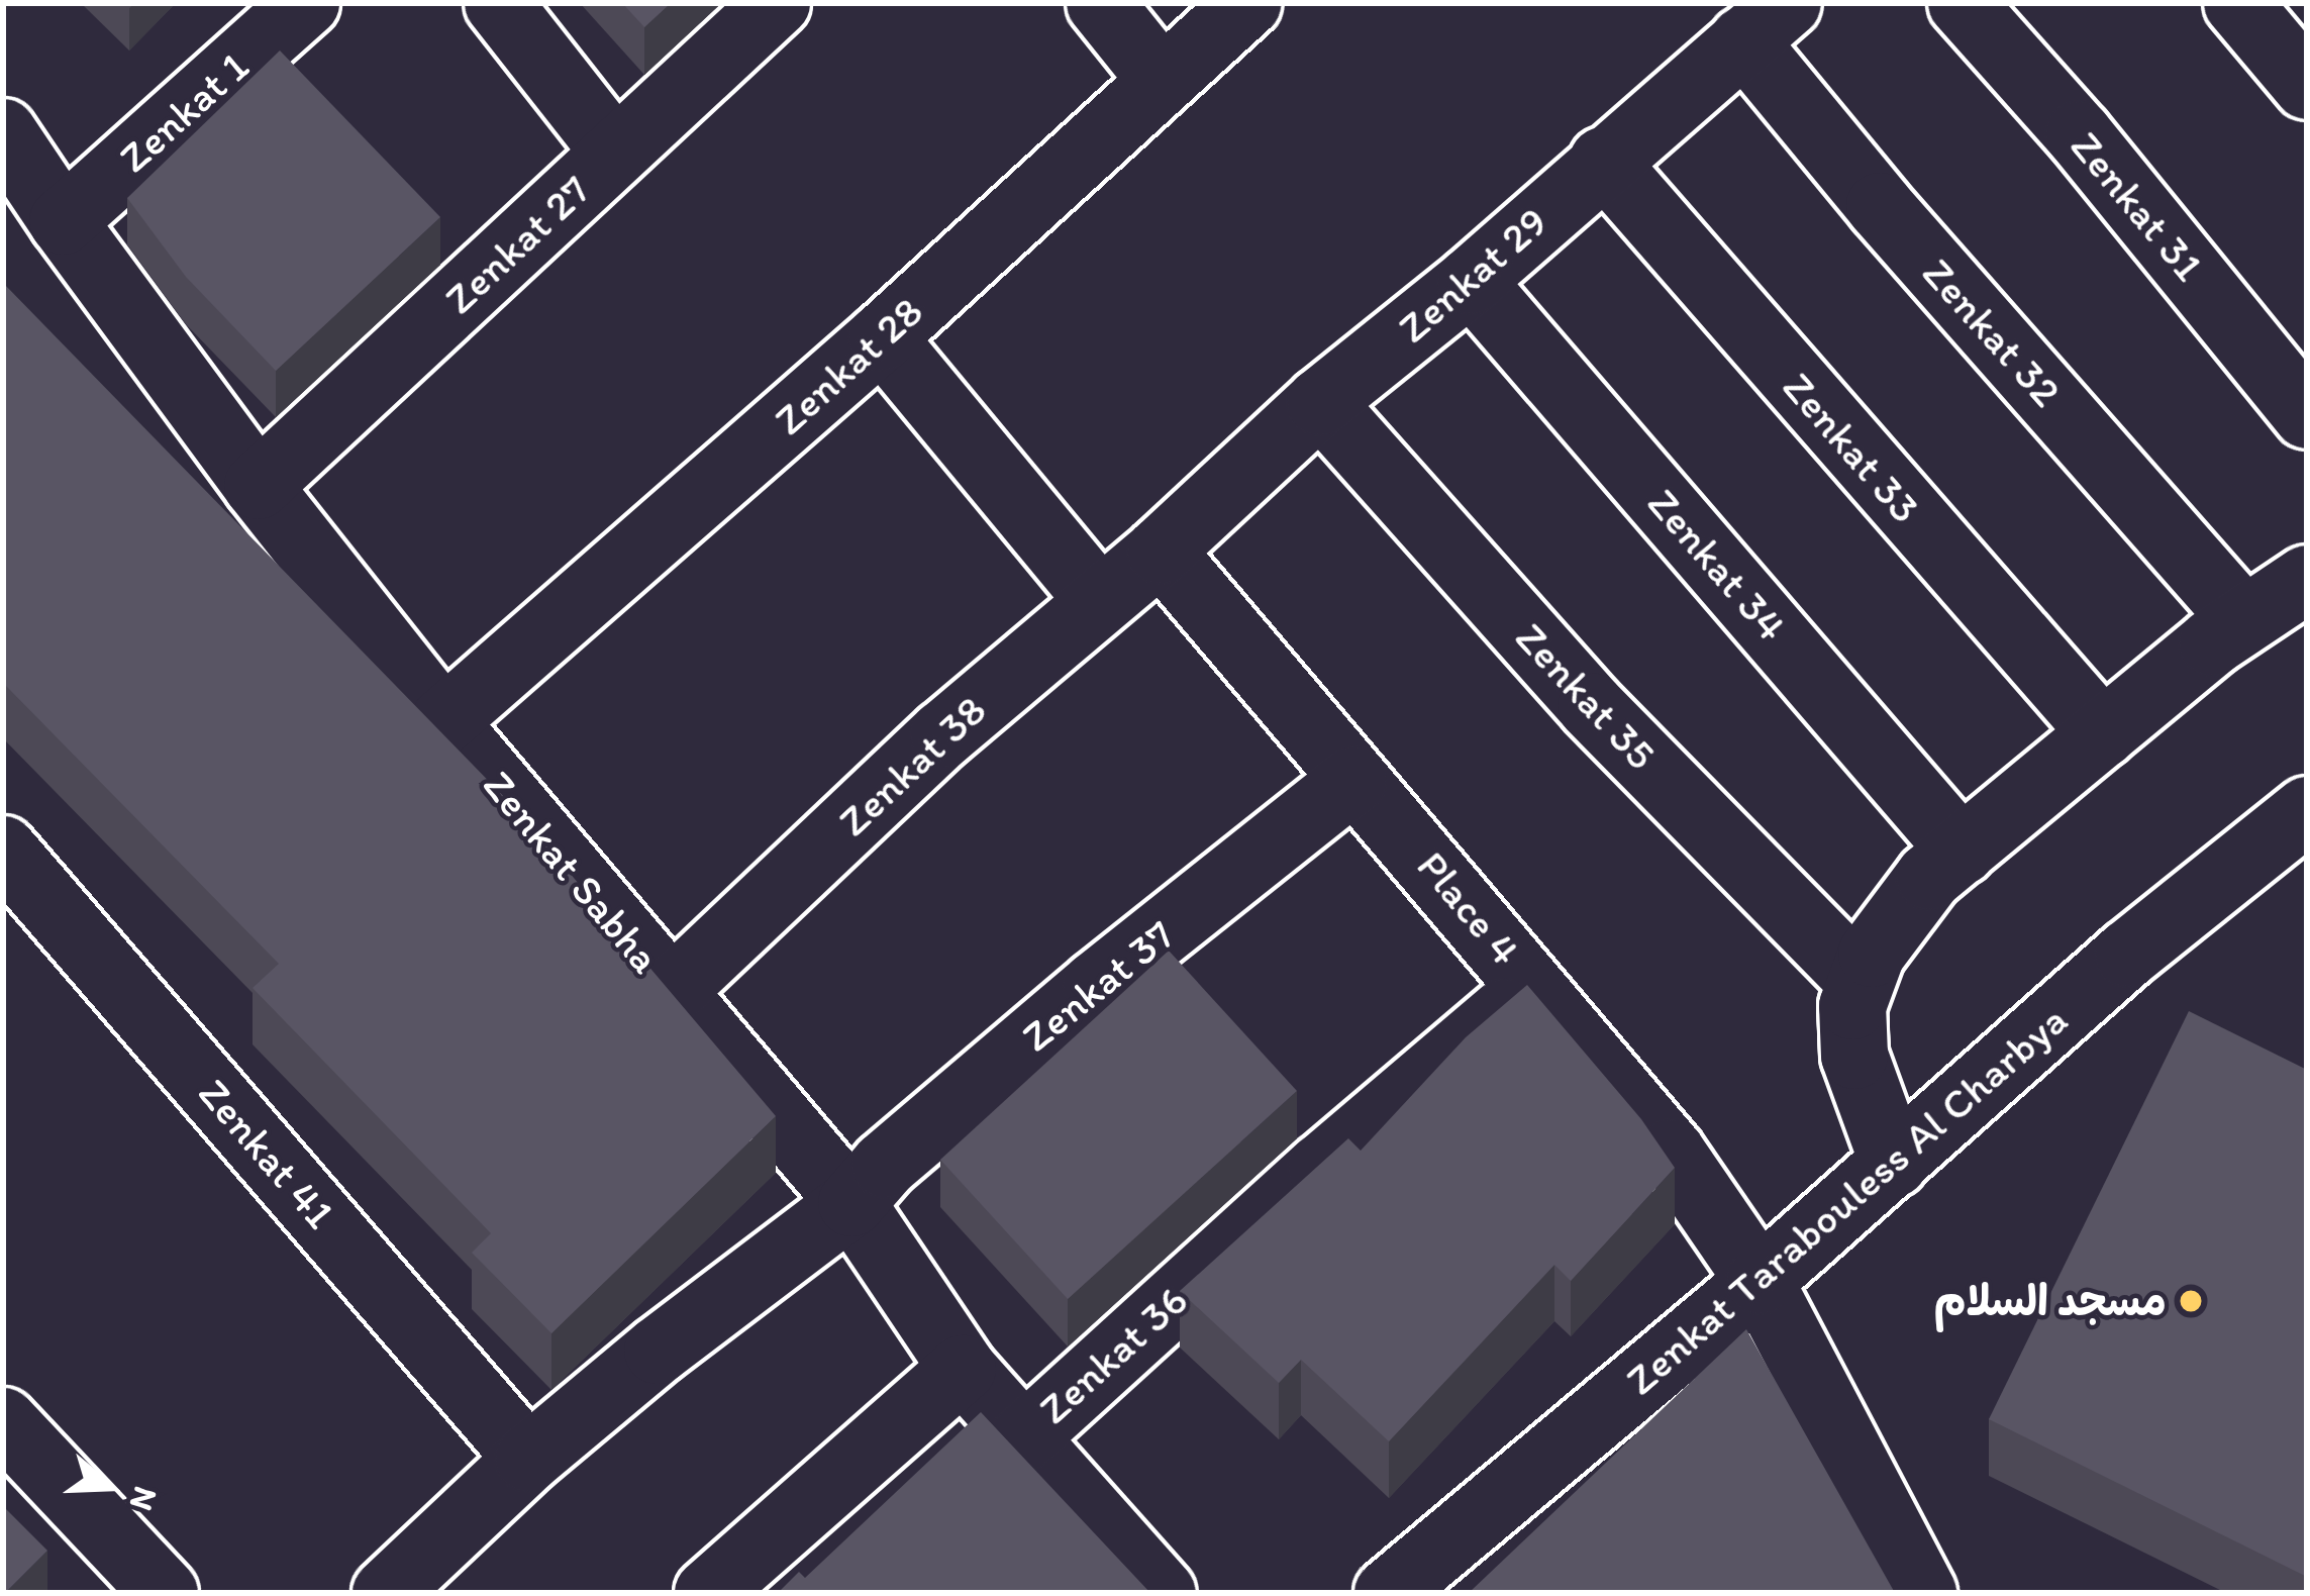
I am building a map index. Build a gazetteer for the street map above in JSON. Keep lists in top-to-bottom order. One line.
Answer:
{"streets":{"street":["Zenkat 1","Zenkat 31","Zenkat 27","Zenkat 29","Zenkat 32","Zenkat 28","Zenkat 33","Zenkat 34","Zenkat 35","Zenkat 38","Zenkat Sabha","Place 4","Zenkat 37","Zenkat 41","Zenkat Tarabouless Al Charbya","Zenkat 36"]},"crossings":[["Zenkat 1","Zenkat Sabha"],["Zenkat 27","Zenkat Sabha"],["Zenkat 29","Zenkat 32"],["Zenkat 29","Zenkat 33"],["Zenkat 29","Zenkat 34"],["Zenkat 29","Zenkat 35"],["Zenkat 29","Zenkat 38"],["Zenkat 29","Place 4"],["Zenkat 28","Zenkat Sabha"],["Zenkat 38","Zenkat Sabha"],["Zenkat 38","Place 4"],["Zenkat Sabha","Zenkat 37"],["Zenkat Sabha","Zenkat 36"],["Place 4","Zenkat 37"],["Place 4","Zenkat Tarabouless Al Charbya"],["Place 4","Zenkat 36"],["Zenkat 37","Zenkat 41"]],"places":["مسجد السلام"],"north":"right"}
